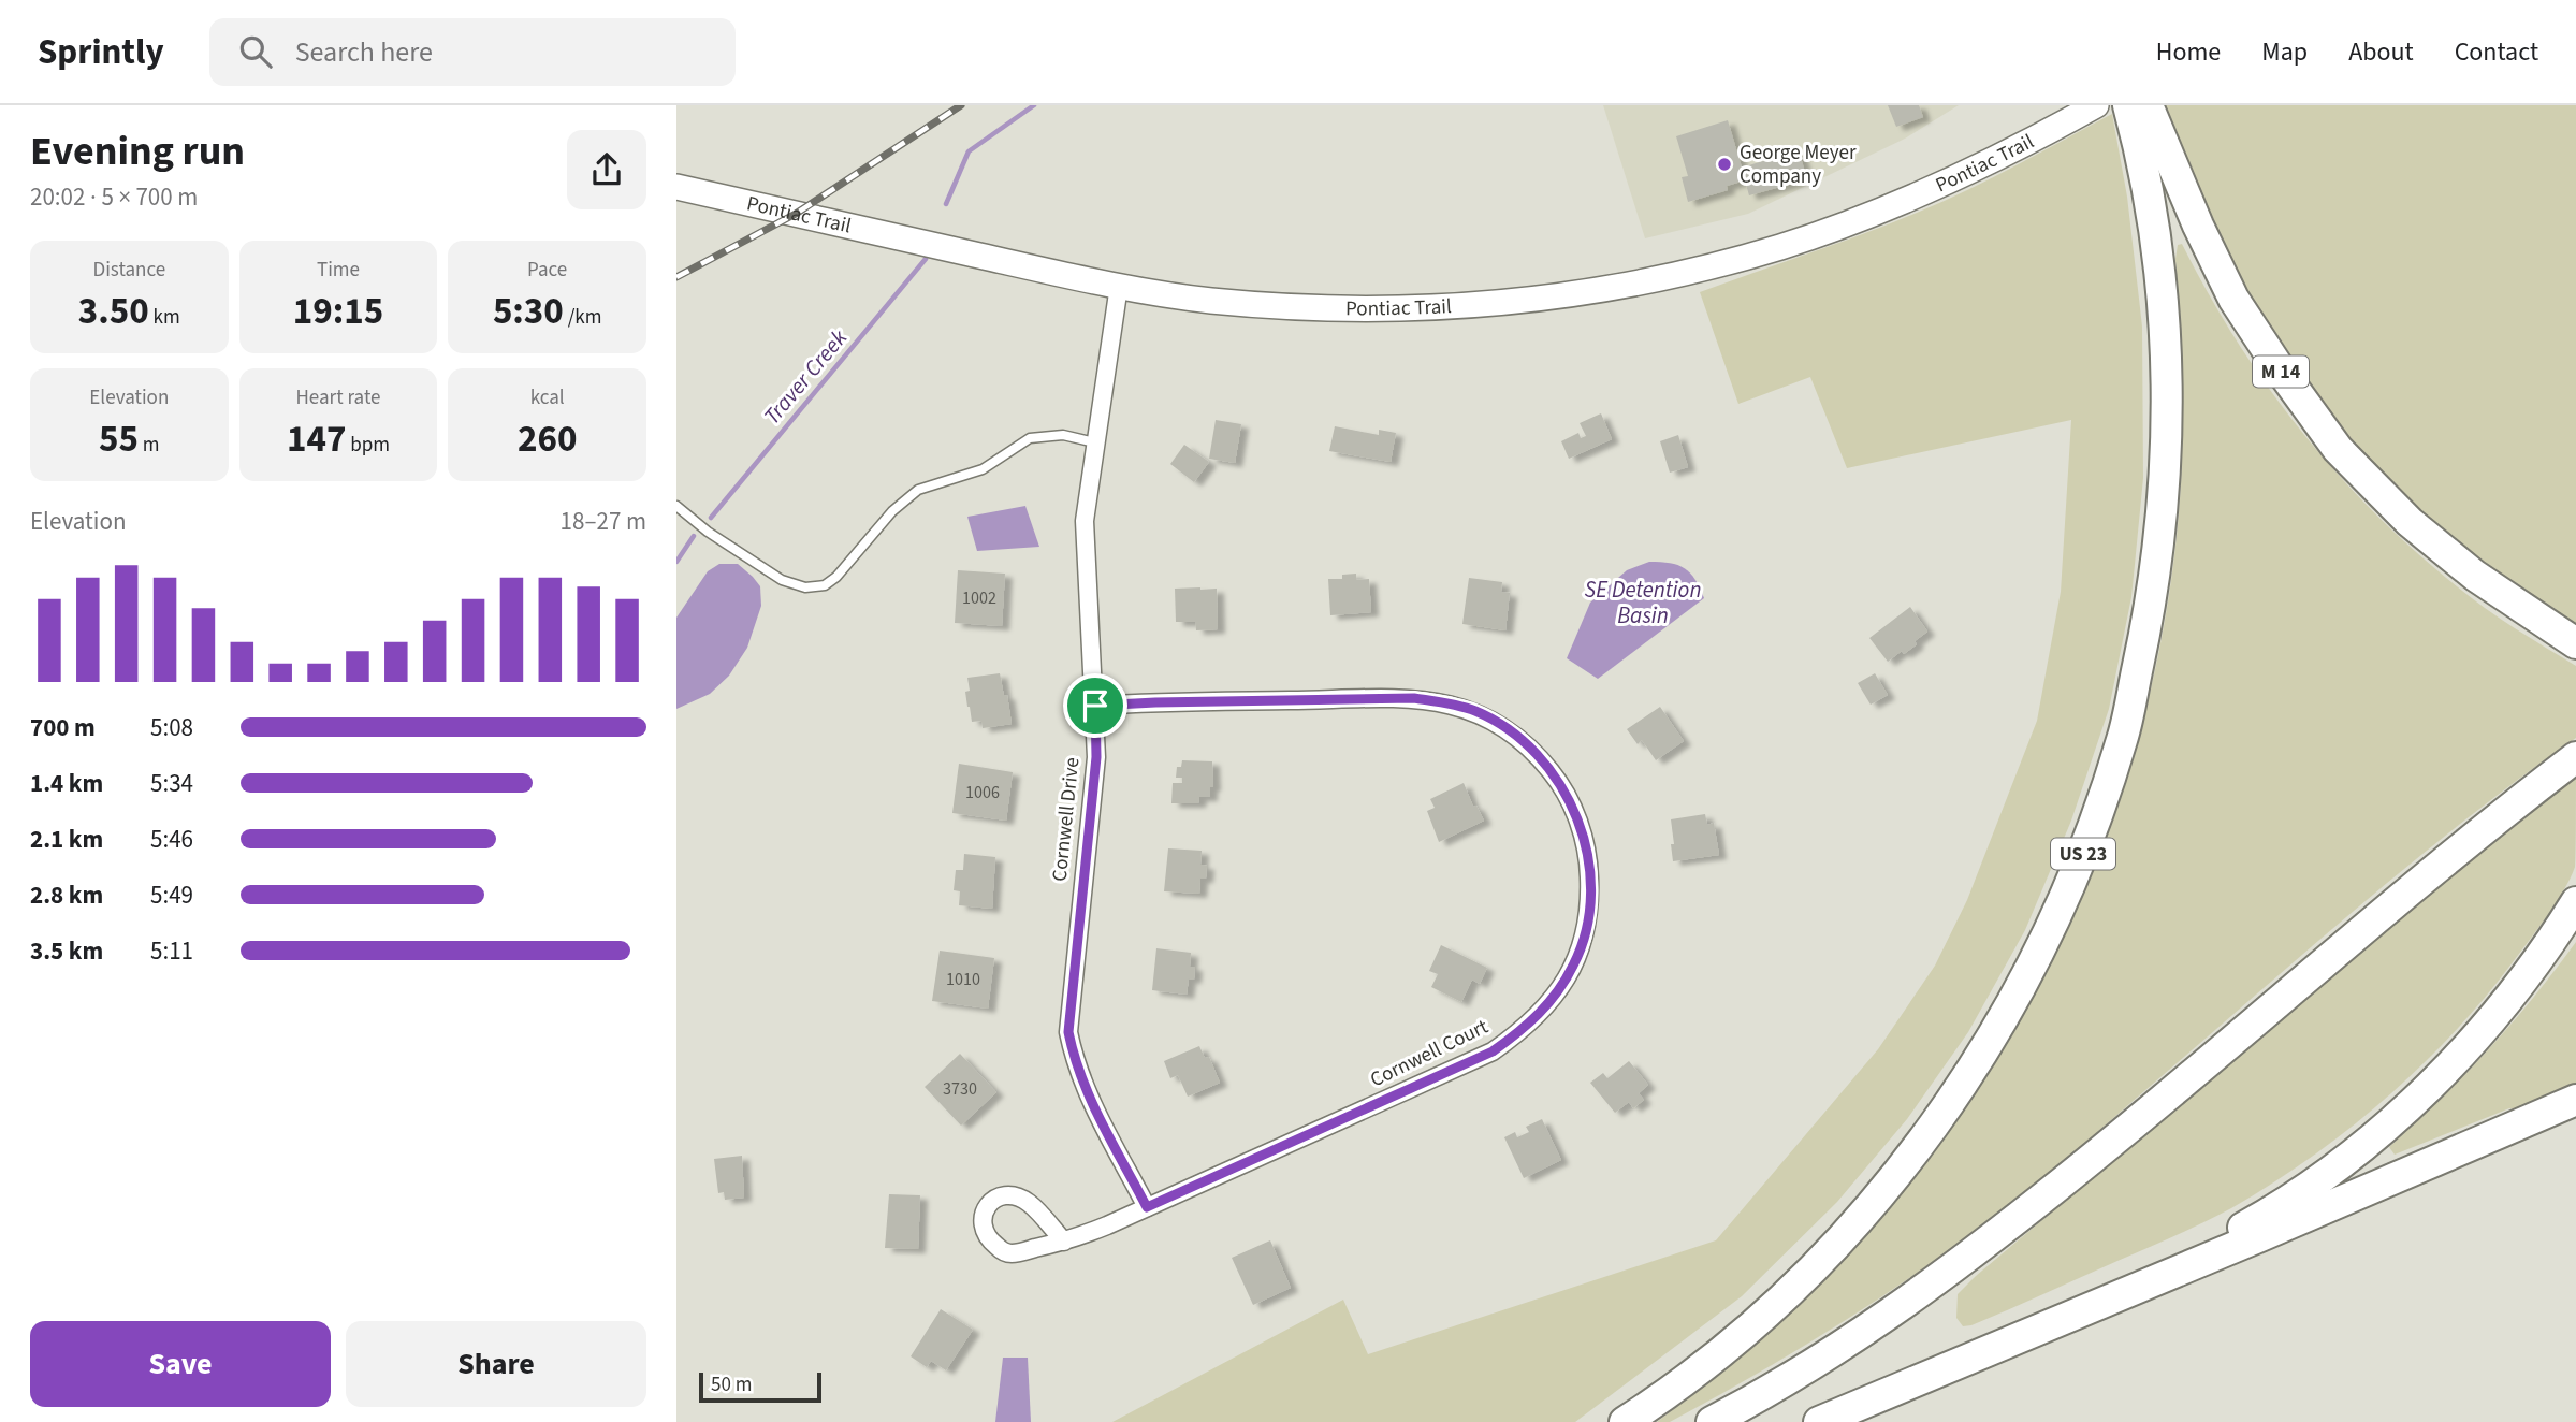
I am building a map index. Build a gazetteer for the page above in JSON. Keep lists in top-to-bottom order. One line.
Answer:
{"streets":{"highway":["M 14","US 23"],"main road":["Pontiac Trail"],"street":["Cornwell Drive","Cornwell Court"]},"crossings":[["Pontiac Trail","Cornwell Drive"],["Cornwell Drive","Cornwell Court"]],"water":["Traver Creek","SE Detention Basin"],"places":["George Meyer Company"],"house_numbers":["1002","1006","1010","3730"],"scale_bar":"50 m","page":{"header":"Sprintly","search":"Search here","nav":["Home","Map","About","Contact"],"heading":["Evening run","20:02 · 5 × 700 m"],"stats":[["Distance","3.50 km"],["Time","19:15"],["Pace","5:30 /km"],["Elevation","55 m"],["Heart rate","147 bpm"],["kcal","260"]],"chart":["Elevation","18–27 m"],"list":[{"name":"700 m","note":"5:08"},{"name":"1.4 km","note":"5:34"},{"name":"2.1 km","note":"5:46"},{"name":"2.8 km","note":"5:49"},{"name":"3.5 km","note":"5:11"}],"buttons":["Save","Share"],"scale":"50 m"}}
